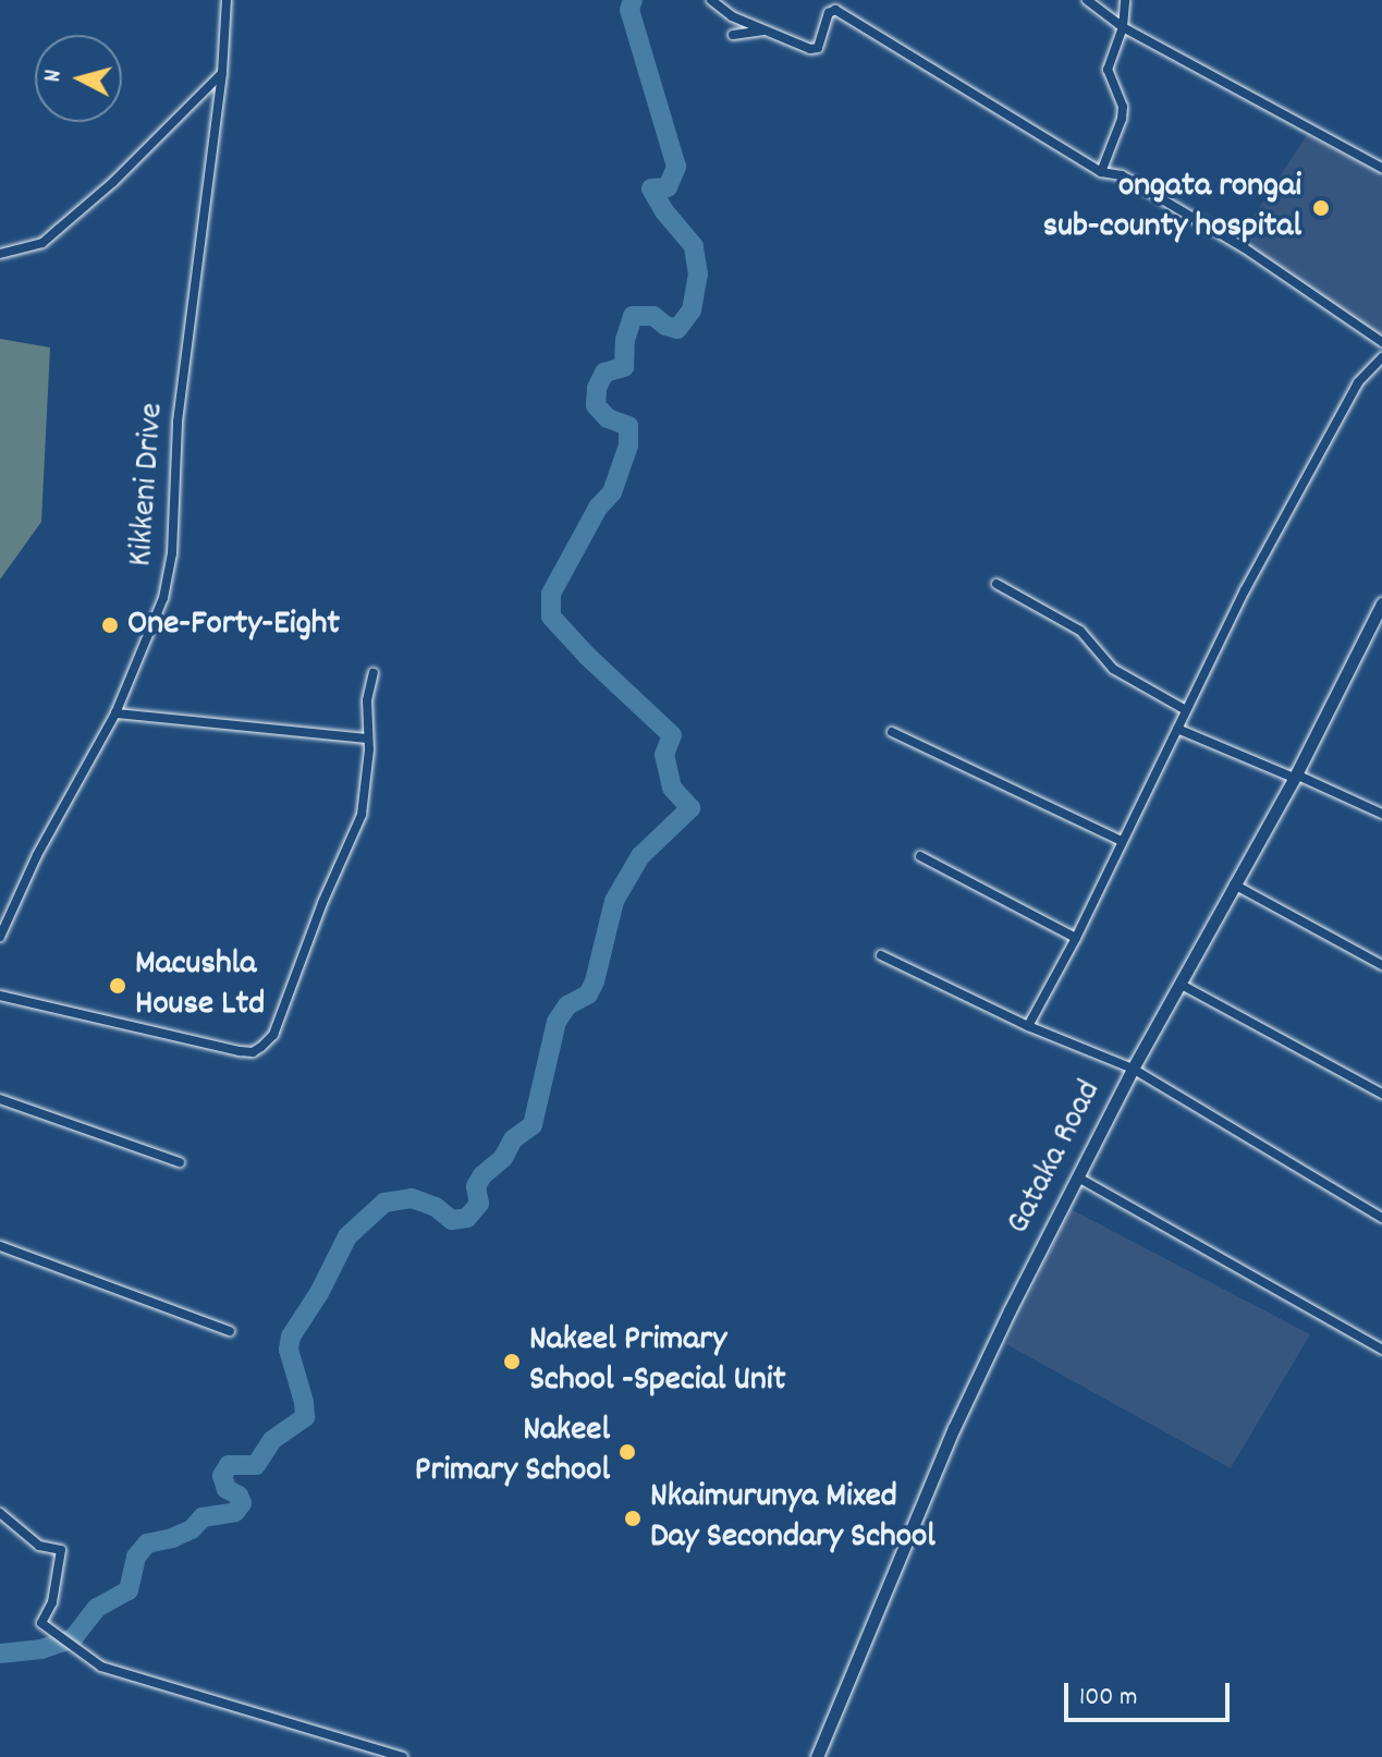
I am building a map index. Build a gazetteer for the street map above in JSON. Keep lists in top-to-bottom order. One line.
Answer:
{"streets":{"street":["Kikkeni Drive","Gataka Road"]},"places":["ongata rongai sub-county hospital","One-Forty-Eight","Macushla House Ltd","Nakeel Primary School -Special Unit","Nakeel Primary School","Nkaimurunya Mixed Day Secondary School"],"scale_bar":"100 m","north":"left"}
